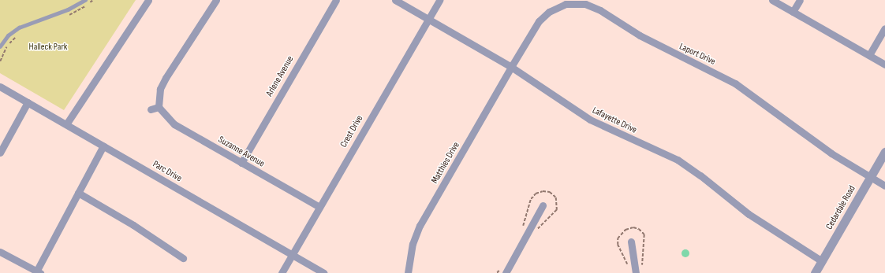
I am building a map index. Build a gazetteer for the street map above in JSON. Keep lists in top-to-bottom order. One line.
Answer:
{"streets":{"street":["Laport Drive","Arlene Avenue","Lafayette Drive","Crest Drive","Suzanne Avenue","Matthies Drive","Parc Drive","Cedardale Road"]},"crossings":[["Laport Drive","Lafayette Drive"],["Laport Drive","Matthies Drive"],["Laport Drive","Cedardale Road"],["Arlene Avenue","Suzanne Avenue"],["Lafayette Drive","Crest Drive"],["Lafayette Drive","Matthies Drive"],["Lafayette Drive","Cedardale Road"],["Crest Drive","Suzanne Avenue"],["Crest Drive","Parc Drive"]],"parks":["Halleck Park"]}
